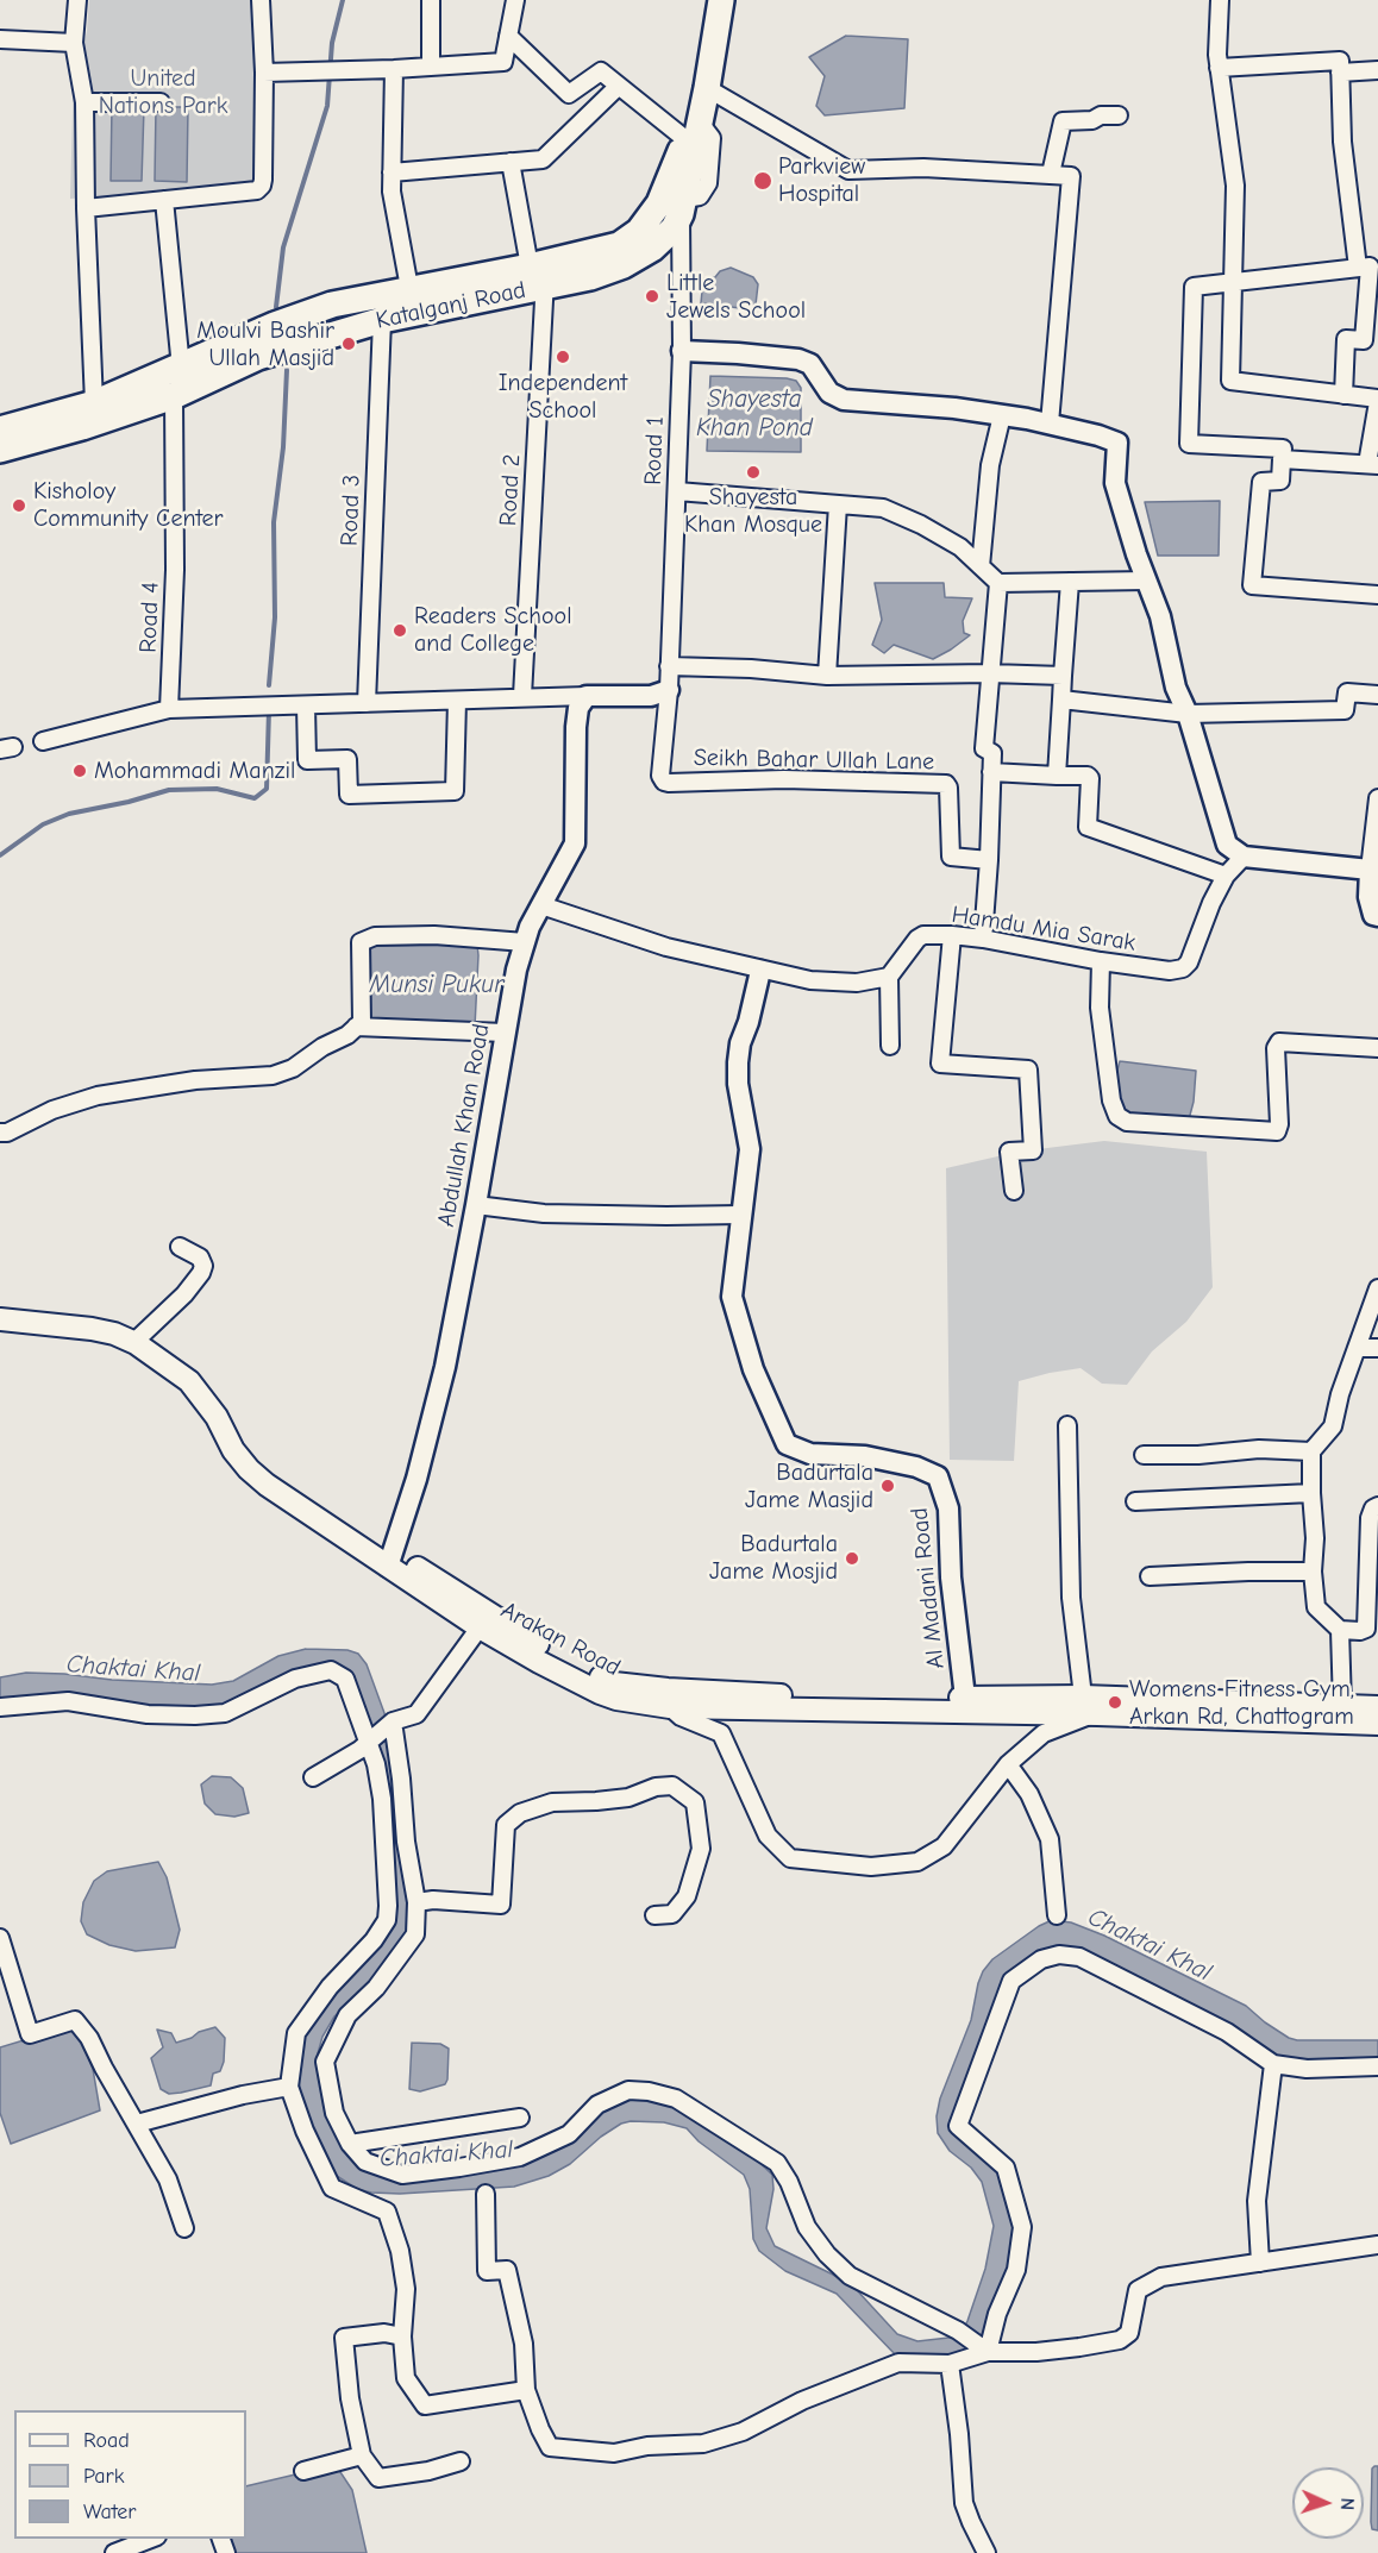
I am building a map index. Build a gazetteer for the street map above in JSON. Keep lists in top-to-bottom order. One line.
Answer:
{"streets":{"main road":["Katalganj Road","Arakan Road"],"street":["Road 1","Road 2","Road 3","Road 4","Seikh Bahar Ullah Lane","Hamdu Mia Sarak","Abdullah Khan Road","Al Madani Road"]},"crossings":[["Katalganj Road","Road 1"],["Katalganj Road","Road 2"],["Katalganj Road","Road 3"],["Katalganj Road","Road 4"],["Road 1","Seikh Bahar Ullah Lane"],["Abdullah Khan Road","Arakan Road"],["Al Madani Road","Arakan Road"]],"water":["Shayesta Khan Pond","Munsi Pukur","Chaktai Khal"],"parks":["United Nations Park"],"places":["Parkview Hospital","Little Jewels School","Moulvi Bashir Ullah Masjid","Independent School","Shayesta Khan Mosque","Kisholoy Community Center","Readers School and College","Mohammadi Manzil","Badurtala Jame Masjid","Badurtala Jame Mosjid","Womens Fitness Gym, Arkan Rd, Chattogram"],"legend":["Road","Park","Water"],"north":"right"}
